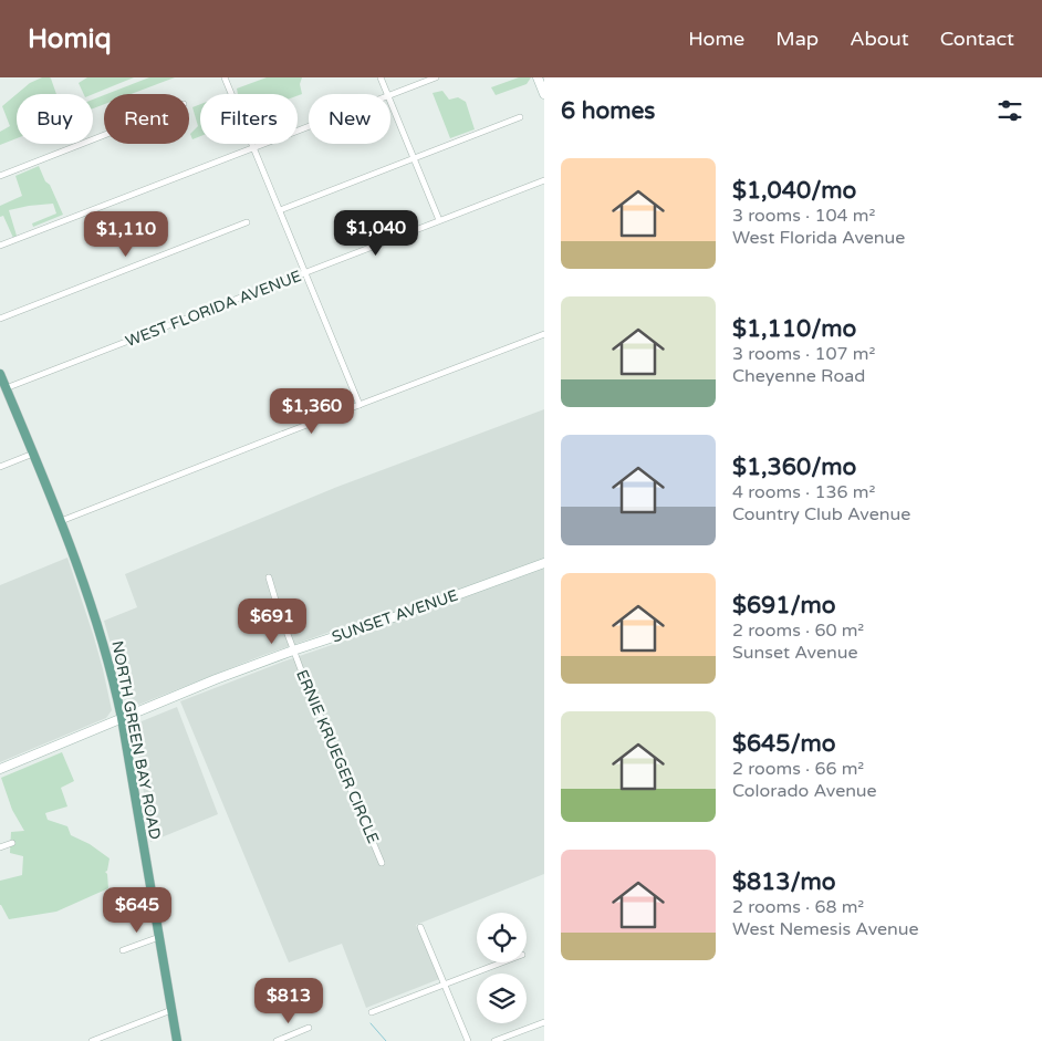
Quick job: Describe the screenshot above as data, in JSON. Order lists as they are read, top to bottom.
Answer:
{
  "streets": {
    "main road": ["NORTH GREEN BAY ROAD"],
    "street": ["WEST FLORIDA AVENUE", "SUNSET AVENUE", "ERNIE KRUEGER CIRCLE"]
  },
  "crossings": [
    ["WEST FLORIDA AVENUE", "NORTH GREEN BAY ROAD"],
    ["SUNSET AVENUE", "NORTH GREEN BAY ROAD"],
    ["SUNSET AVENUE", "ERNIE KRUEGER CIRCLE"]
  ],
  "page": {
    "header": "Homiq",
    "nav": [
      "Home",
      "Map",
      "About",
      "Contact"
    ],
    "heading": "6 homes",
    "chip": [
      "Buy",
      "Rent",
      "Filters",
      "New"
    ],
    "list": [
      {
        "name": "$1,040/mo",
        "note": "3 rooms · 104 m² · West Florida Avenue"
      },
      {
        "name": "$1,110/mo",
        "note": "3 rooms · 107 m² · Cheyenne Road"
      },
      {
        "name": "$1,360/mo",
        "note": "4 rooms · 136 m² · Country Club Avenue"
      },
      {
        "name": "$691/mo",
        "note": "2 rooms · 60 m² · Sunset Avenue"
      },
      {
        "name": "$645/mo",
        "note": "2 rooms · 66 m² · Colorado Avenue"
      },
      {
        "name": "$813/mo",
        "note": "2 rooms · 68 m² · West Nemesis Avenue"
      }
    ],
    "price": [
      "$1,040",
      "$1,110",
      "$1,360",
      "$691",
      "$645",
      "$813"
    ]
  }
}
